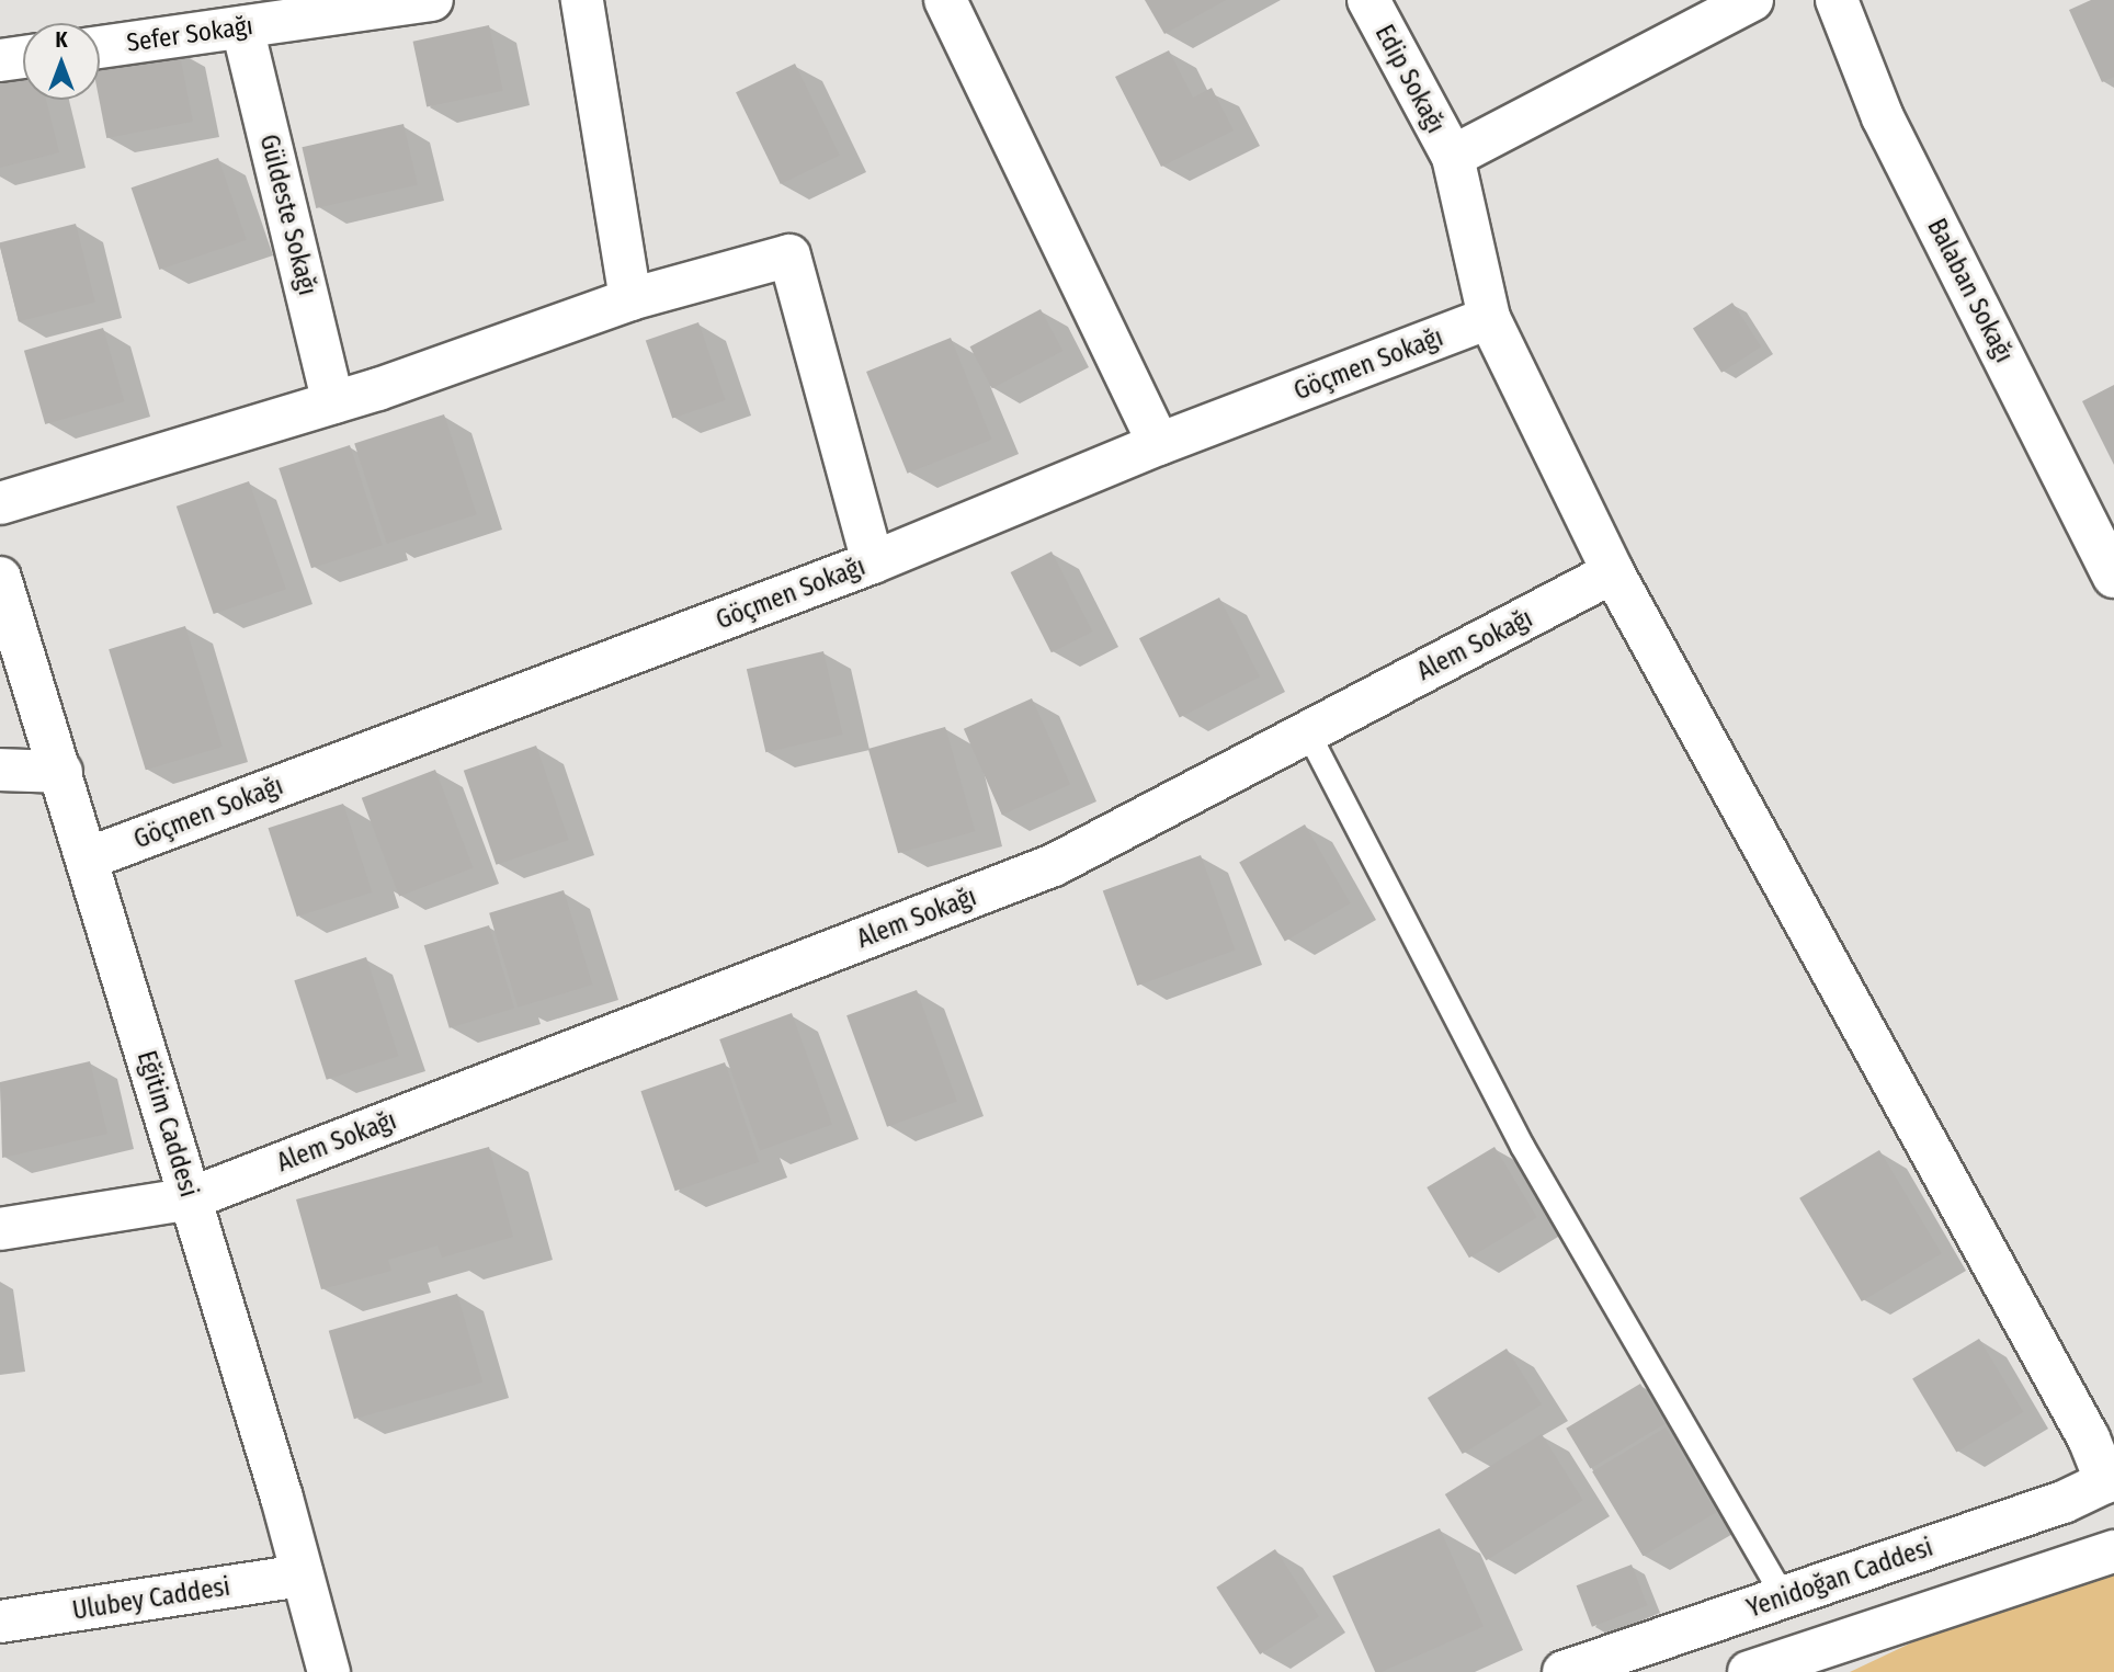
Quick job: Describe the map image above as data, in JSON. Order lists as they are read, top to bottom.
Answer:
{
  "streets": {
    "street": [
      "Sefer Sokağı",
      "Edip Sokağı",
      "Güldeste Sokağı",
      "Balaban Sokağı",
      "Göçmen Sokağı",
      "Alem Sokağı",
      "Eğitim Caddesi",
      "Yenidoğan Caddesi",
      "Ulubey Caddesi"
    ]
  },
  "crossings": [
    ["Sefer Sokağı", "Güldeste Sokağı"],
    ["Edip Sokağı", "Göçmen Sokağı"],
    ["Edip Sokağı", "Alem Sokağı"],
    ["Edip Sokağı", "Yenidoğan Caddesi"],
    ["Göçmen Sokağı", "Eğitim Caddesi"],
    ["Alem Sokağı", "Eğitim Caddesi"],
    ["Eğitim Caddesi", "Ulubey Caddesi"]
  ],
  "north": "top"
}
